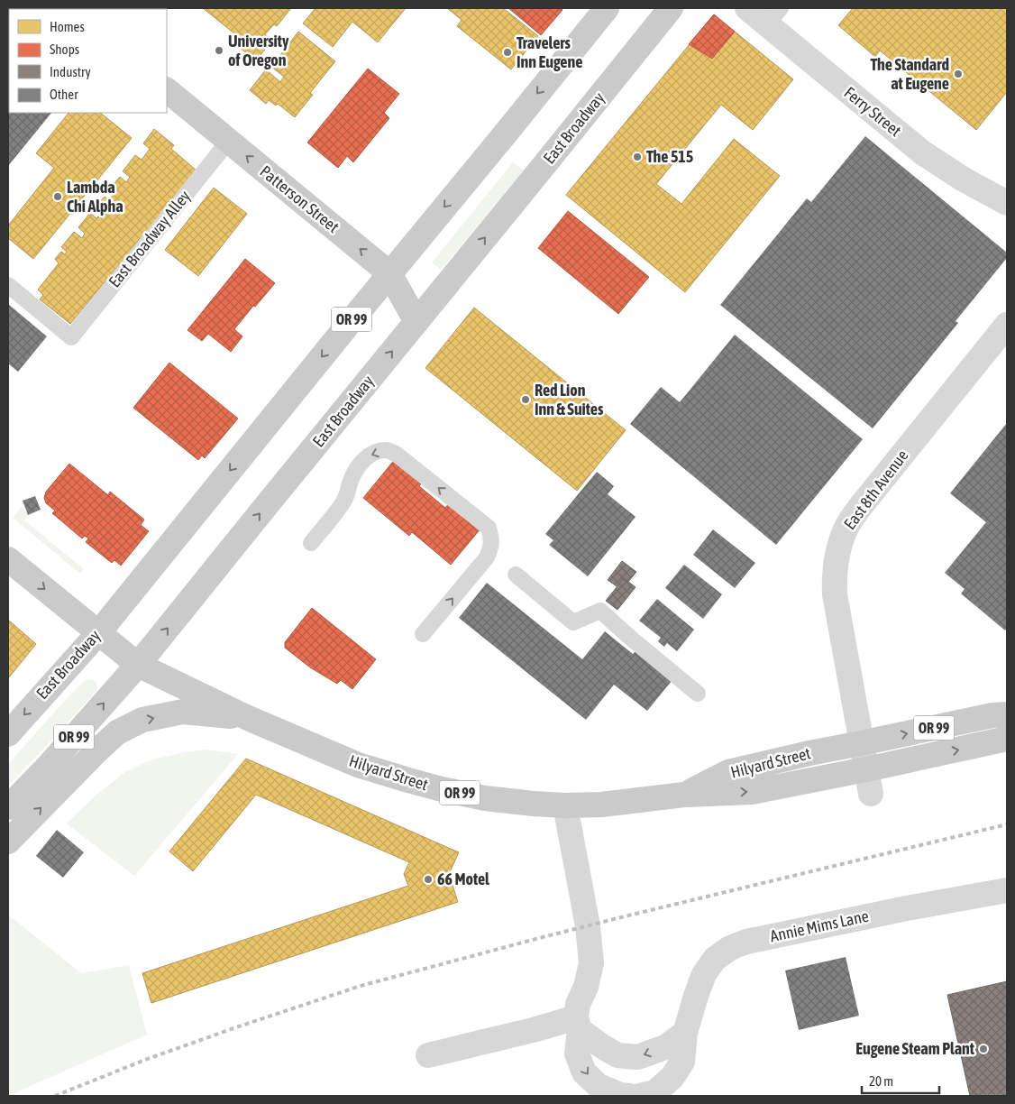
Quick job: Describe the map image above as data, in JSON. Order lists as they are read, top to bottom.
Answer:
{
  "streets": {
    "main road": [
      "East Broadway",
      "Patterson Street",
      "OR 99",
      "Hilyard Street"
    ],
    "street": ["Ferry Street", "East 8th Avenue", "Annie Mims Lane"],
    "lane": ["East Broadway Alley"]
  },
  "crossings": [
    ["East Broadway", "Patterson Street"],
    ["East Broadway", "Hilyard Street"],
    ["Patterson Street", "East Broadway Alley"],
    ["OR 99", "East 8th Avenue"],
    ["OR 99", "Hilyard Street"],
    ["East 8th Avenue", "Hilyard Street"]
  ],
  "one_way": ["Patterson Street"],
  "places": [
    "University of Oregon",
    "Travelers Inn Eugene",
    "The Standard at Eugene",
    "The 515",
    "Lambda Chi Alpha",
    "Red Lion Inn & Suites",
    "66 Motel",
    "Eugene Steam Plant"
  ],
  "legend": [
    "Homes",
    "Shops",
    "Industry",
    "Other"
  ],
  "scale_bar": "20 m"
}
